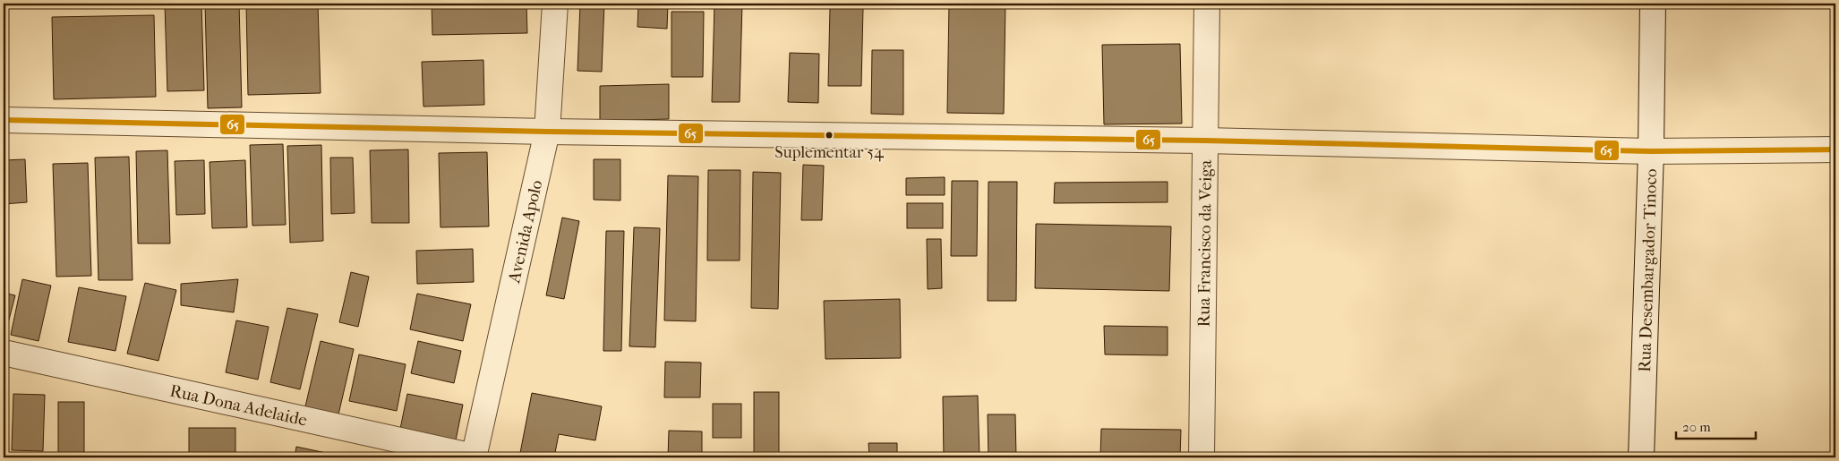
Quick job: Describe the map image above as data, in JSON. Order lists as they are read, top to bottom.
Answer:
{
  "streets": {
    "street": [
      "Avenida Apolo",
      "Rua Francisco da Veiga",
      "Rua Desembargador Tinoco",
      "Rua Dona Adelaide"
    ]
  },
  "crossings": [
    ["Avenida Apolo", "Rua Dona Adelaide"]
  ],
  "places": ["Suplementar 54"],
  "lines": ["transit line 65"],
  "scale_bar": "20 m"
}
